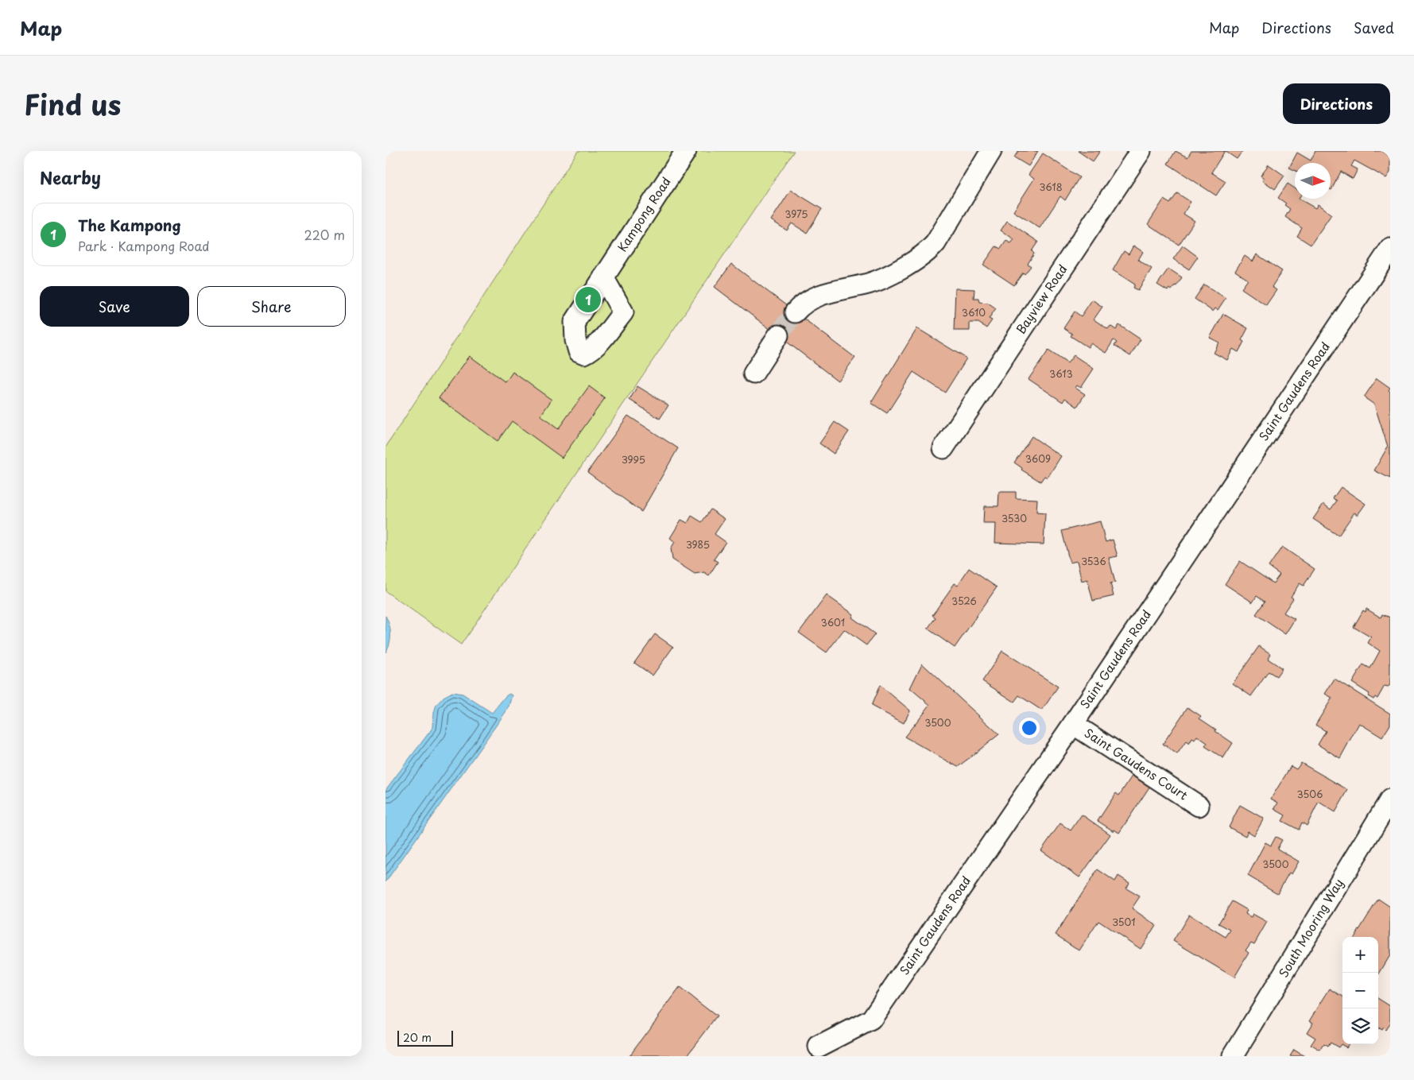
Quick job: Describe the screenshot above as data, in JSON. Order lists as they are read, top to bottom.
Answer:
{
  "streets": {
    "street": [
      "Kampong Road",
      "Bayview Road",
      "Saint Gaudens Road",
      "Saint Gaudens Court",
      "South Mooring Way"
    ]
  },
  "crossings": [
    ["Saint Gaudens Road", "Saint Gaudens Court"]
  ],
  "house_numbers": [
    "3618",
    "3975",
    "3610",
    "3613",
    "3609",
    "3995",
    "3530",
    "3985",
    "3536",
    "3526",
    "3601",
    "3500",
    "3506",
    "3500",
    "3501"
  ],
  "scale_bar": "20 m",
  "north": "right",
  "page": {
    "header": "Map",
    "nav": ["Map", "Directions", "Saved"],
    "title": "Find us",
    "buttons": [
      "Directions",
      ["Save", "Share"]
    ],
    "heading": "Nearby",
    "list": [
      {
        "mark": "1",
        "name": "The Kampong",
        "note": "Park · Kampong Road",
        "value": "220 m"
      }
    ],
    "pins": "1",
    "map_buttons": ["+", "−"],
    "scale": "20 m"
  }
}
